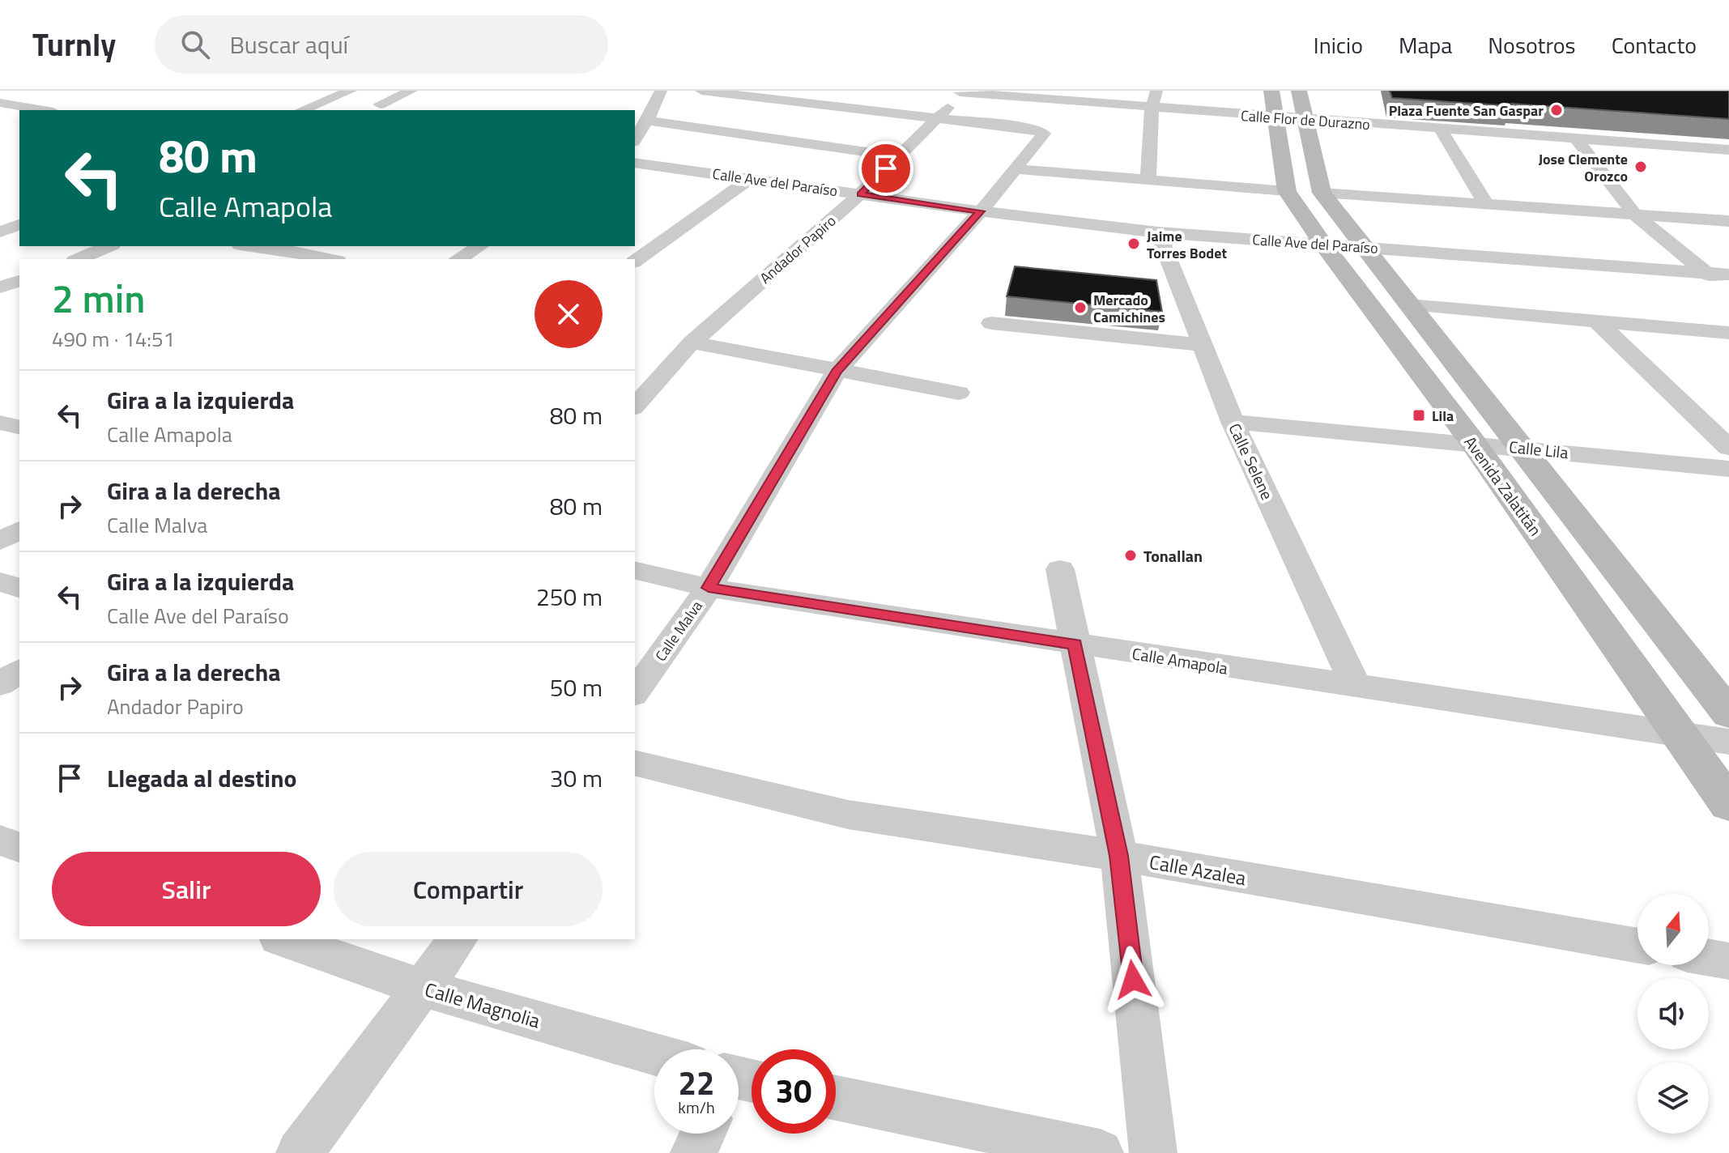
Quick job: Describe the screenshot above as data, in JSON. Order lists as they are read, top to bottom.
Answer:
{
  "streets": {
    "street": [
      "Calle Flor de Durazno",
      "Calle Ave del Paraíso",
      "Andador Papiro",
      "Calle Lila",
      "Calle Selene",
      "Avenida Zalatitán",
      "Calle Malva",
      "Calle Amapola",
      "Calle Azalea",
      "Calle Magnolia"
    ]
  },
  "crossings": [
    ["Calle Flor de Durazno", "Andador Papiro"],
    ["Calle Flor de Durazno", "Avenida Zalatitán"],
    ["Calle Ave del Paraíso", "Andador Papiro"],
    ["Calle Ave del Paraíso", "Calle Selene"],
    ["Calle Ave del Paraíso", "Avenida Zalatitán"],
    ["Calle Ave del Paraíso", "Calle Malva"],
    ["Andador Papiro", "Calle Malva"],
    ["Calle Lila", "Calle Selene"],
    ["Calle Lila", "Avenida Zalatitán"],
    ["Calle Selene", "Calle Amapola"],
    ["Avenida Zalatitán", "Calle Amapola"],
    ["Calle Malva", "Calle Amapola"]
  ],
  "places": {
    "other": [
      "Plaza Fuente San Gaspar",
      "Jose Clemente Orozco",
      "Jaime Torres Bodet",
      "Mercado Camichines",
      "Tonallan"
    ],
    "transit": ["Lila"]
  },
  "north": "top",
  "page": {
    "header": "Turnly",
    "search": "Buscar aquí",
    "nav": [
      "Inicio",
      "Mapa",
      "Nosotros",
      "Contacto"
    ],
    "turn": ["80 m", "Calle Amapola"],
    "heading": ["2 min", "490 m · 14:51"],
    "list": [
      {
        "name": "Gira a la izquierda",
        "note": "Calle Amapola",
        "value": "80 m"
      },
      {
        "name": "Gira a la derecha",
        "note": "Calle Malva",
        "value": "80 m"
      },
      {
        "name": "Gira a la izquierda",
        "note": "Calle Ave del Paraíso",
        "value": "250 m"
      },
      {
        "name": "Gira a la derecha",
        "note": "Andador Papiro",
        "value": "50 m"
      },
      {
        "name": "Llegada al destino",
        "value": "30 m"
      }
    ],
    "buttons": ["Salir", "Compartir"],
    "speed": "22 km/h",
    "limit": "30"
  }
}
